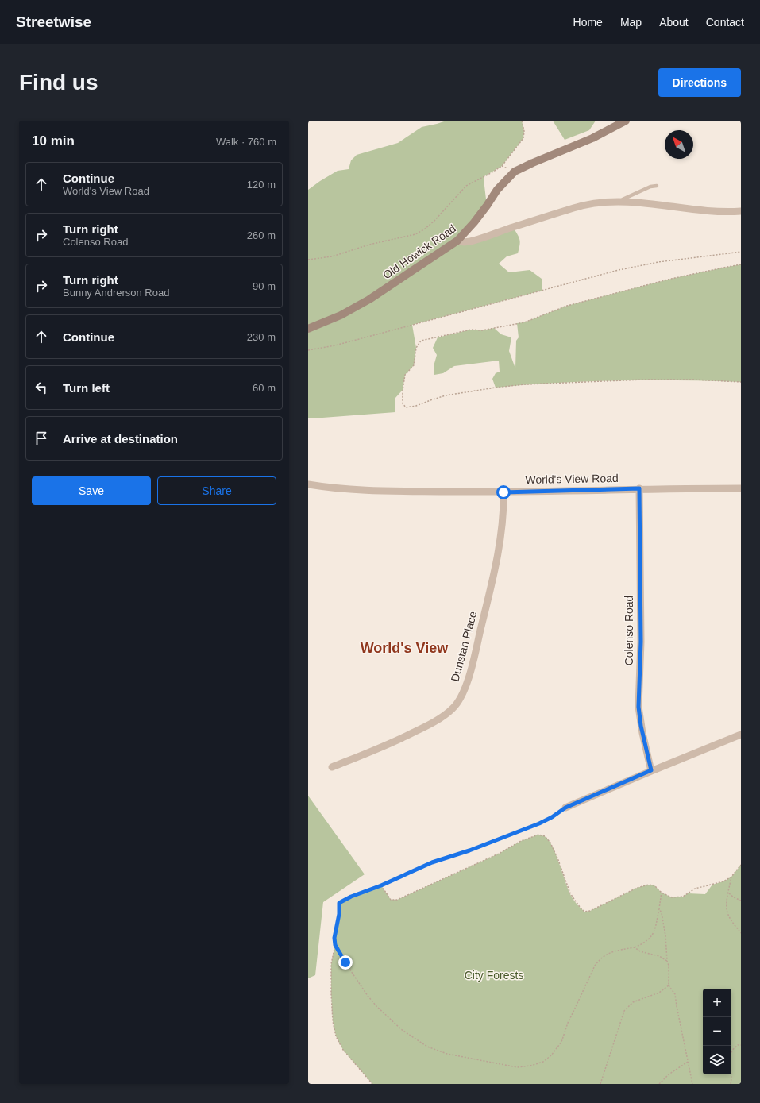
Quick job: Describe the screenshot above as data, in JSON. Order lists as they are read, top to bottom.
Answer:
{
  "streets": {
    "main road": ["Old Howick Road"],
    "street": ["World's View Road", "Colenso Road", "Dunstan Place"]
  },
  "crossings": [
    ["World's View Road", "Colenso Road"],
    ["World's View Road", "Dunstan Place"]
  ],
  "districts": ["World's View"],
  "parks": ["City Forests"],
  "north": "top left",
  "page": {
    "header": "Streetwise",
    "nav": [
      "Home",
      "Map",
      "About",
      "Contact"
    ],
    "buttons": [
      "Directions",
      ["Save", "Share"]
    ],
    "title": "Find us",
    "heading": ["10 min", "Walk · 760 m"],
    "list": [
      ["Continue", "World's View Road", "120 m"],
      ["Turn right", "Colenso Road", "260 m"],
      ["Turn right", "Bunny Andrerson Road", "90 m"],
      ["Continue", "230 m"],
      ["Turn left", "60 m"],
      "Arrive at destination"
    ],
    "map_buttons": ["+", "−"]
  }
}
